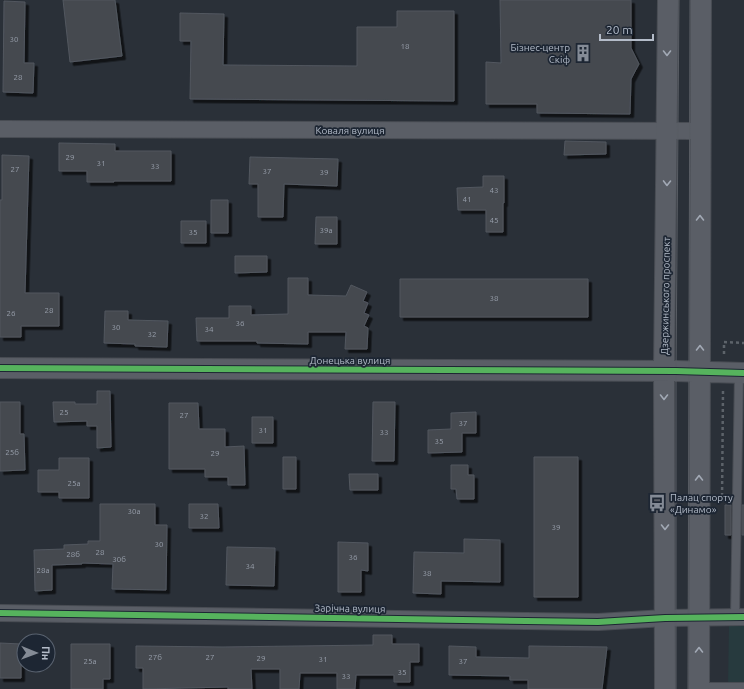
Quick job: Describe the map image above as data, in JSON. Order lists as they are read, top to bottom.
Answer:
{
  "streets": {
    "street": [
      "Коваля вулиця",
      "Дзержинського проспект",
      "Донецька вулиця",
      "Зарічна вулиця"
    ]
  },
  "crossings": [
    ["Коваля вулиця", "Дзержинського проспект"],
    ["Дзержинського проспект", "Донецька вулиця"],
    ["Дзержинського проспект", "Зарічна вулиця"]
  ],
  "places": {
    "building": ["Бізнес-центр Скіф"],
    "bus stop": ["Палац спорту «Динамо»"]
  },
  "house_numbers": [
    "30",
    "18",
    "28",
    "29",
    "31",
    "33",
    "27",
    "37",
    "39",
    "43",
    "41",
    "45",
    "39а",
    "35",
    "38",
    "28",
    "26",
    "36",
    "30",
    "34",
    "32",
    "25",
    "27",
    "37",
    "31",
    "33",
    "35",
    "25б",
    "29",
    "25а",
    "30а",
    "32",
    "39",
    "30",
    "28",
    "28б",
    "36",
    "30б",
    "34",
    "28а",
    "38",
    "27б",
    "27",
    "29",
    "31",
    "25а",
    "37",
    "35",
    "33"
  ],
  "scale_bar": "20 m",
  "north": "right"
}
